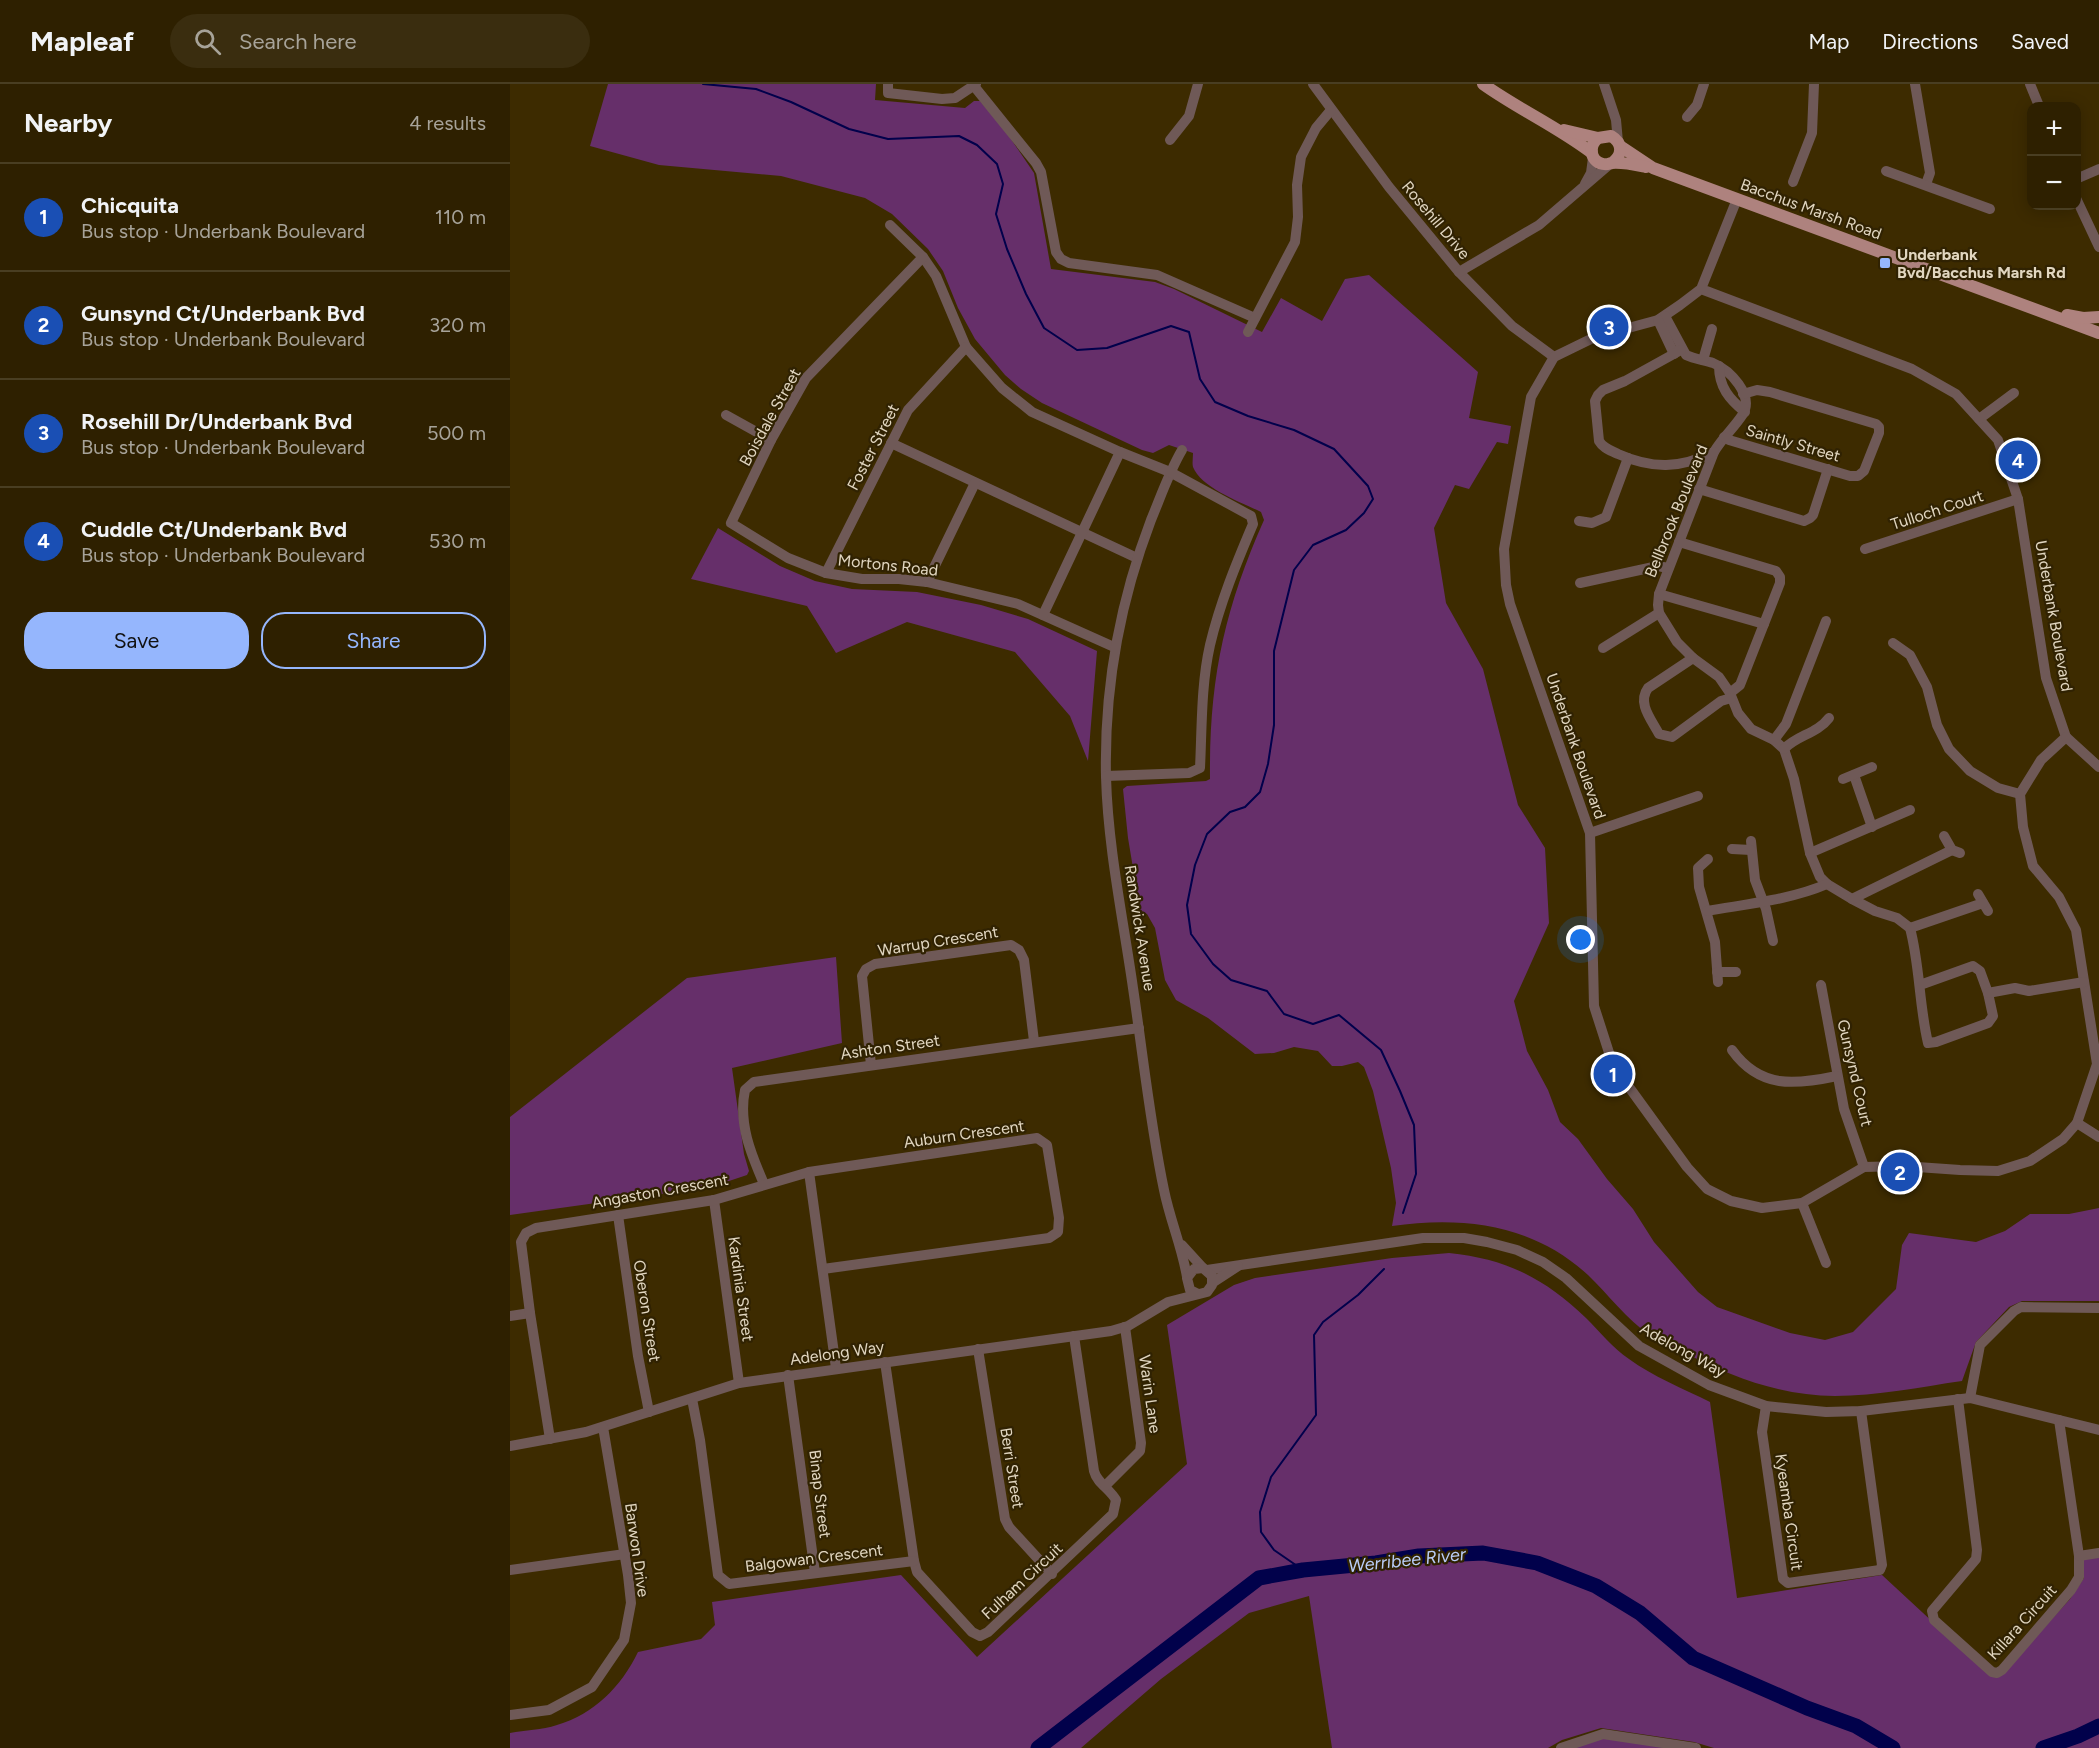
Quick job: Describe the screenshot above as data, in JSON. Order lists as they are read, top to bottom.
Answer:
{
  "streets": {
    "main road": ["Bacchus Marsh Road"],
    "street": [
      "Rosehill Drive",
      "Boisdale Street",
      "Saintly Street",
      "Foster Street",
      "Tulloch Court",
      "Bellbrook Boulevard",
      "Mortons Road",
      "Underbank Boulevard",
      "Randwick Avenue",
      "Warrup Crescent",
      "Ashton Street",
      "Gunsynd Court",
      "Auburn Crescent",
      "Angaston Crescent",
      "Kardinia Street",
      "Oberon Street",
      "Adelong Way",
      "Warin Lane",
      "Berri Street",
      "Binap Street",
      "Kyeamba Circuit",
      "Barwon Drive",
      "Balgowan Crescent",
      "Fulham Circuit",
      "Killara Circuit"
    ]
  },
  "crossings": [
    ["Rosehill Drive", "Underbank Boulevard"],
    ["Boisdale Street", "Mortons Road"],
    ["Saintly Street", "Bellbrook Boulevard"],
    ["Foster Street", "Mortons Road"],
    ["Tulloch Court", "Underbank Boulevard"],
    ["Mortons Road", "Randwick Avenue"],
    ["Underbank Boulevard", "Gunsynd Court"],
    ["Randwick Avenue", "Ashton Street"],
    ["Randwick Avenue", "Adelong Way"],
    ["Warrup Crescent", "Ashton Street"],
    ["Ashton Street", "Angaston Crescent"],
    ["Auburn Crescent", "Angaston Crescent"],
    ["Angaston Crescent", "Kardinia Street"],
    ["Angaston Crescent", "Oberon Street"],
    ["Angaston Crescent", "Adelong Way"],
    ["Kardinia Street", "Adelong Way"],
    ["Oberon Street", "Adelong Way"],
    ["Adelong Way", "Warin Lane"],
    ["Adelong Way", "Berri Street"],
    ["Adelong Way", "Binap Street"],
    ["Adelong Way", "Kyeamba Circuit"],
    ["Adelong Way", "Barwon Drive"],
    ["Adelong Way", "Balgowan Crescent"],
    ["Adelong Way", "Fulham Circuit"],
    ["Adelong Way", "Killara Circuit"],
    ["Warin Lane", "Fulham Circuit"],
    ["Berri Street", "Fulham Circuit"],
    ["Binap Street", "Balgowan Crescent"],
    ["Balgowan Crescent", "Fulham Circuit"]
  ],
  "water": ["Werribee River"],
  "places": {
    "transit": ["Underbank Bvd/Bacchus Marsh Rd"]
  },
  "page": {
    "header": "Mapleaf",
    "search": "Search here",
    "nav": ["Map", "Directions", "Saved"],
    "heading": ["Nearby", "4 results"],
    "map_buttons": ["+", "−"],
    "list": [
      {
        "mark": "1",
        "name": "Chicquita",
        "note": "Bus stop · Underbank Boulevard",
        "value": "110 m"
      },
      {
        "mark": "2",
        "name": "Gunsynd Ct/Underbank Bvd",
        "note": "Bus stop · Underbank Boulevard",
        "value": "320 m"
      },
      {
        "mark": "3",
        "name": "Rosehill Dr/Underbank Bvd",
        "note": "Bus stop · Underbank Boulevard",
        "value": "500 m"
      },
      {
        "mark": "4",
        "name": "Cuddle Ct/Underbank Bvd",
        "note": "Bus stop · Underbank Boulevard",
        "value": "530 m"
      }
    ],
    "pins": [
      "3",
      "4",
      "1",
      "2"
    ],
    "buttons": ["Save", "Share"]
  }
}
